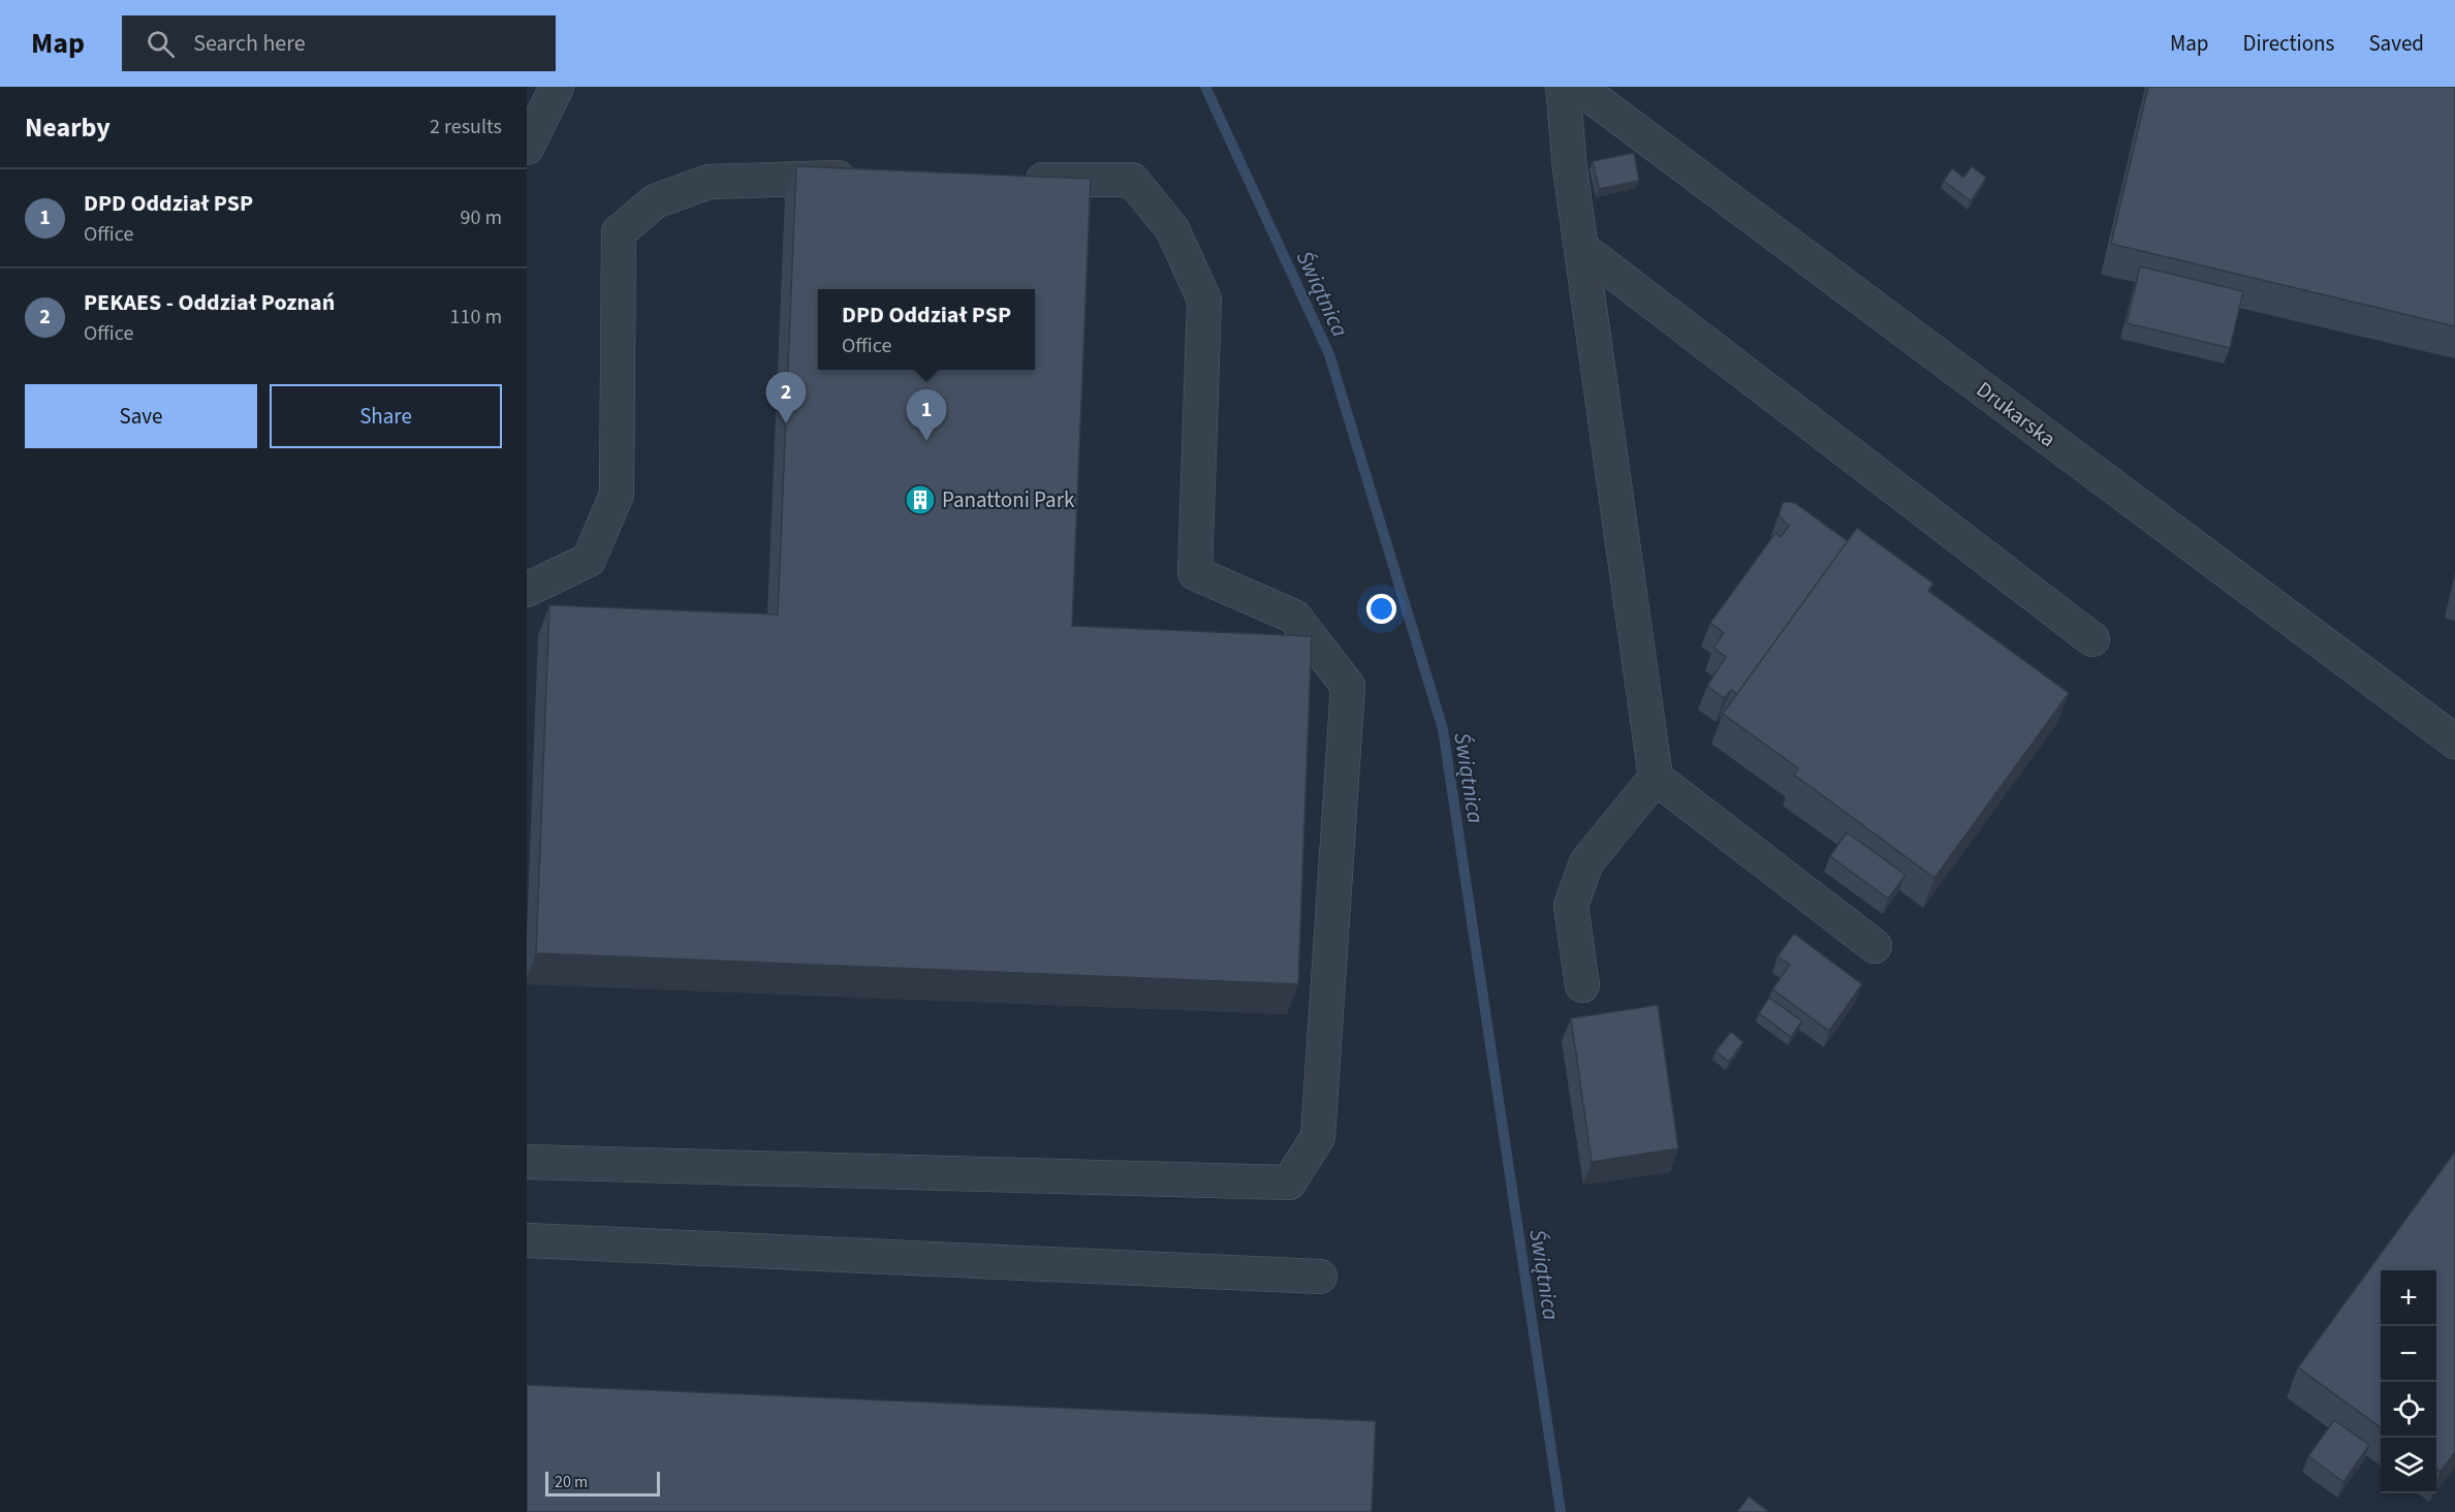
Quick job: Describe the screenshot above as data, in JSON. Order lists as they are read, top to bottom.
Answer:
{
  "streets": {
    "street": ["Drukarska"]
  },
  "water": ["Świątnica"],
  "places": {
    "building": ["Panattoni Park"]
  },
  "scale_bar": "20 m",
  "page": {
    "header": "Map",
    "search": "Search here",
    "nav": ["Map", "Directions", "Saved"],
    "heading": ["Nearby", "2 results"],
    "list": [
      {
        "mark": "1",
        "name": "DPD Oddział PSP",
        "note": "Office",
        "value": "90 m"
      },
      {
        "mark": "2",
        "name": "PEKAES - Oddział Poznań",
        "note": "Office",
        "value": "110 m"
      }
    ],
    "popup": ["DPD Oddział PSP", "Office"],
    "buttons": ["Save", "Share"],
    "pins": ["2", "1"],
    "map_buttons": ["+", "−"],
    "scale": "20 m"
  }
}
